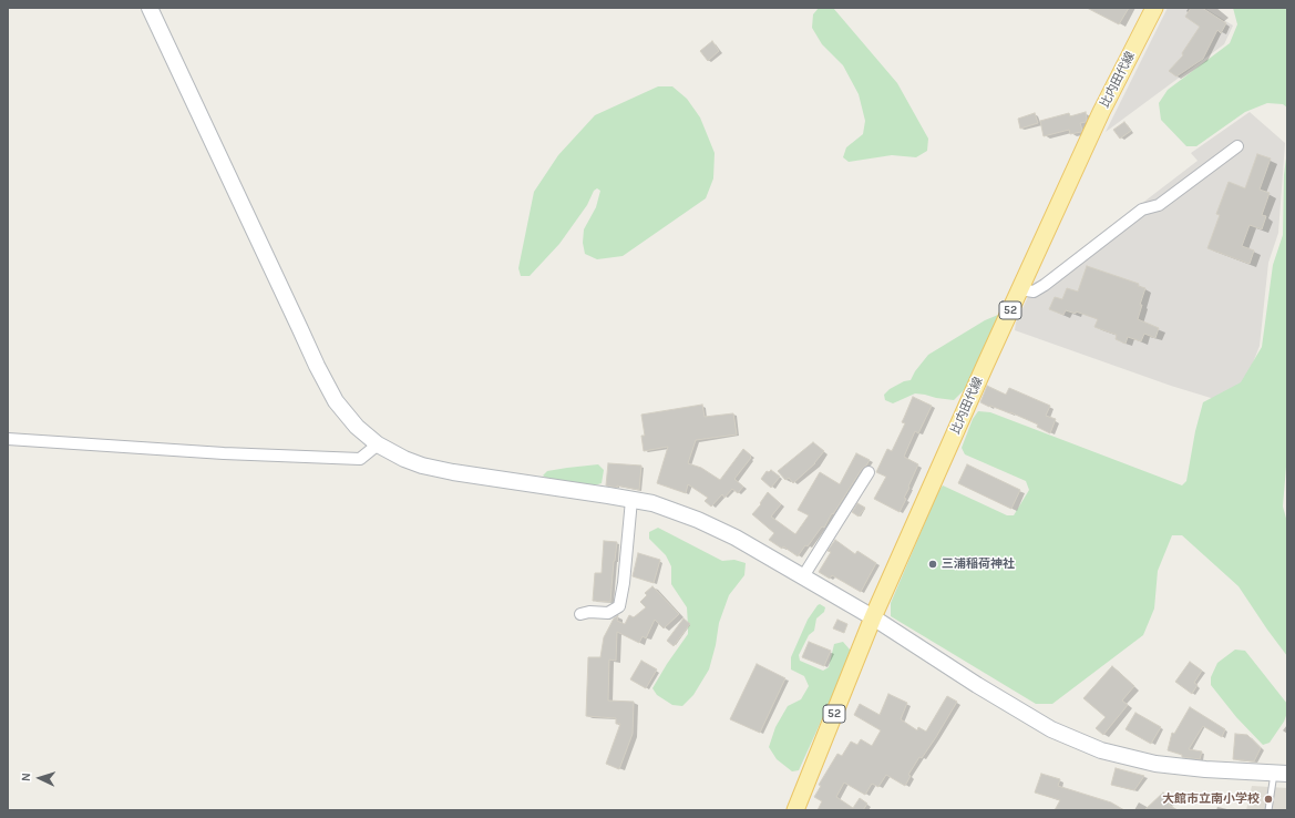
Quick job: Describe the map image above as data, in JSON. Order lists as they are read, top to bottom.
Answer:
{
  "streets": {
    "main road": ["比内田代線", "52"]
  },
  "places": ["三浦稲荷神社", "大館市立南小学校"],
  "north": "left"
}
